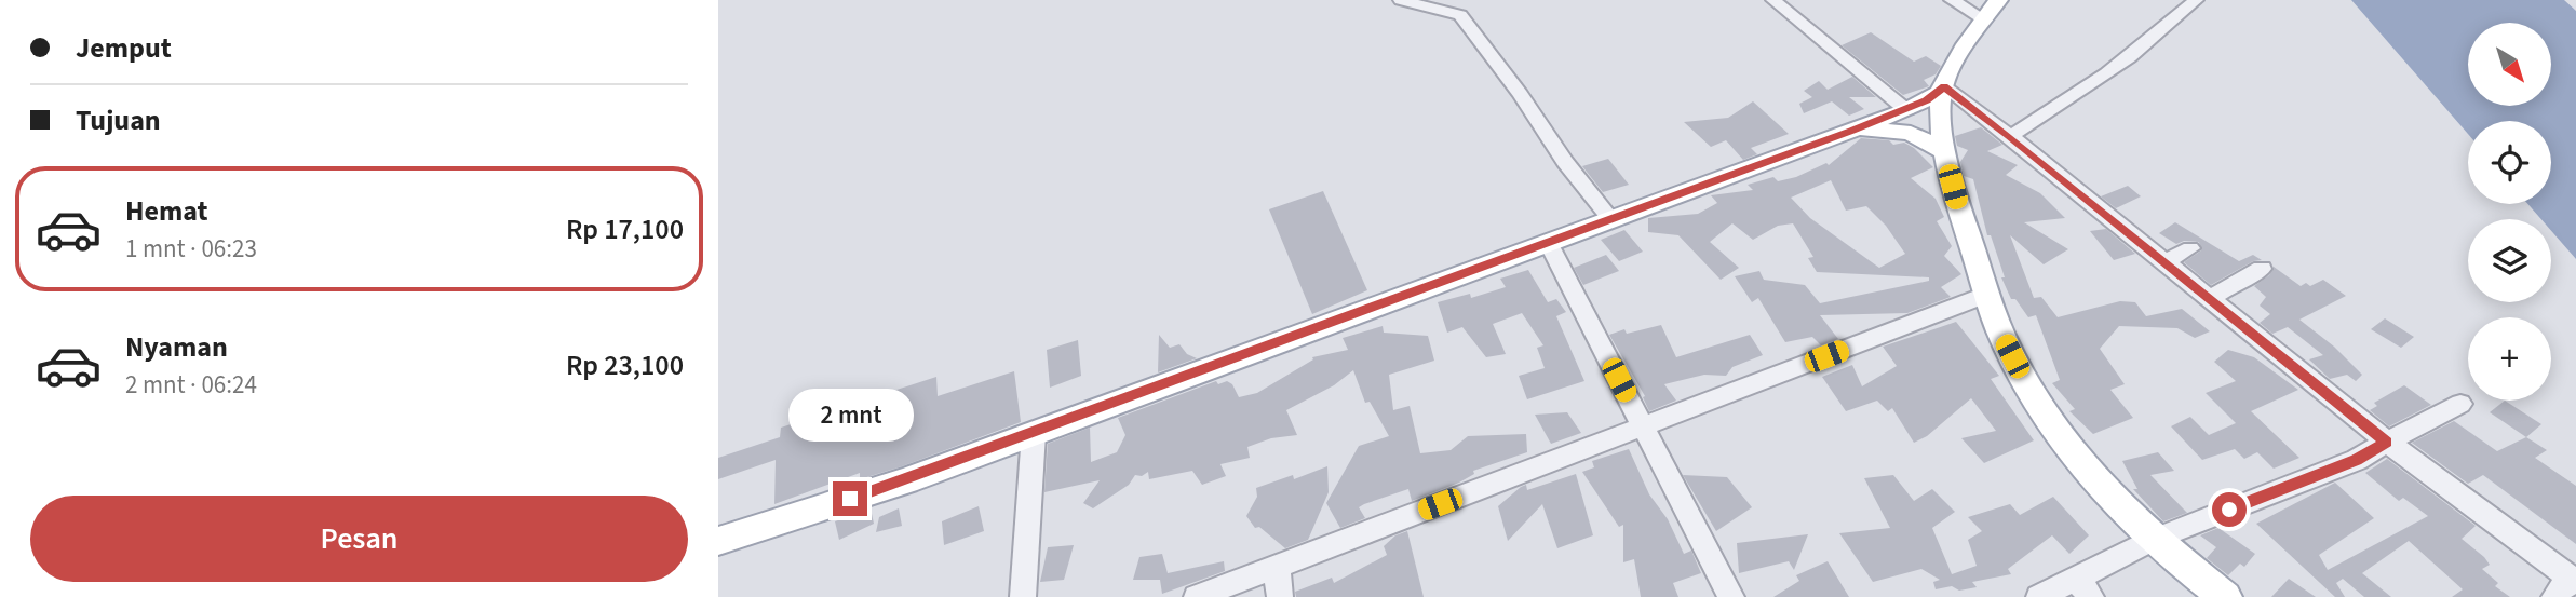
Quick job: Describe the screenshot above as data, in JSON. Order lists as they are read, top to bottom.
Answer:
{
  "north": "bottom right",
  "page": {
    "banner": ["Jemput", "Tujuan"],
    "map_buttons": "+",
    "list": [
      {
        "name": "Hemat",
        "note": "1 mnt · 06:23",
        "value": "Rp 17,100"
      },
      {
        "name": "Nyaman",
        "note": "2 mnt · 06:24",
        "value": "Rp 23,100"
      }
    ],
    "bubble": "2 mnt",
    "buttons": "Pesan"
  }
}
